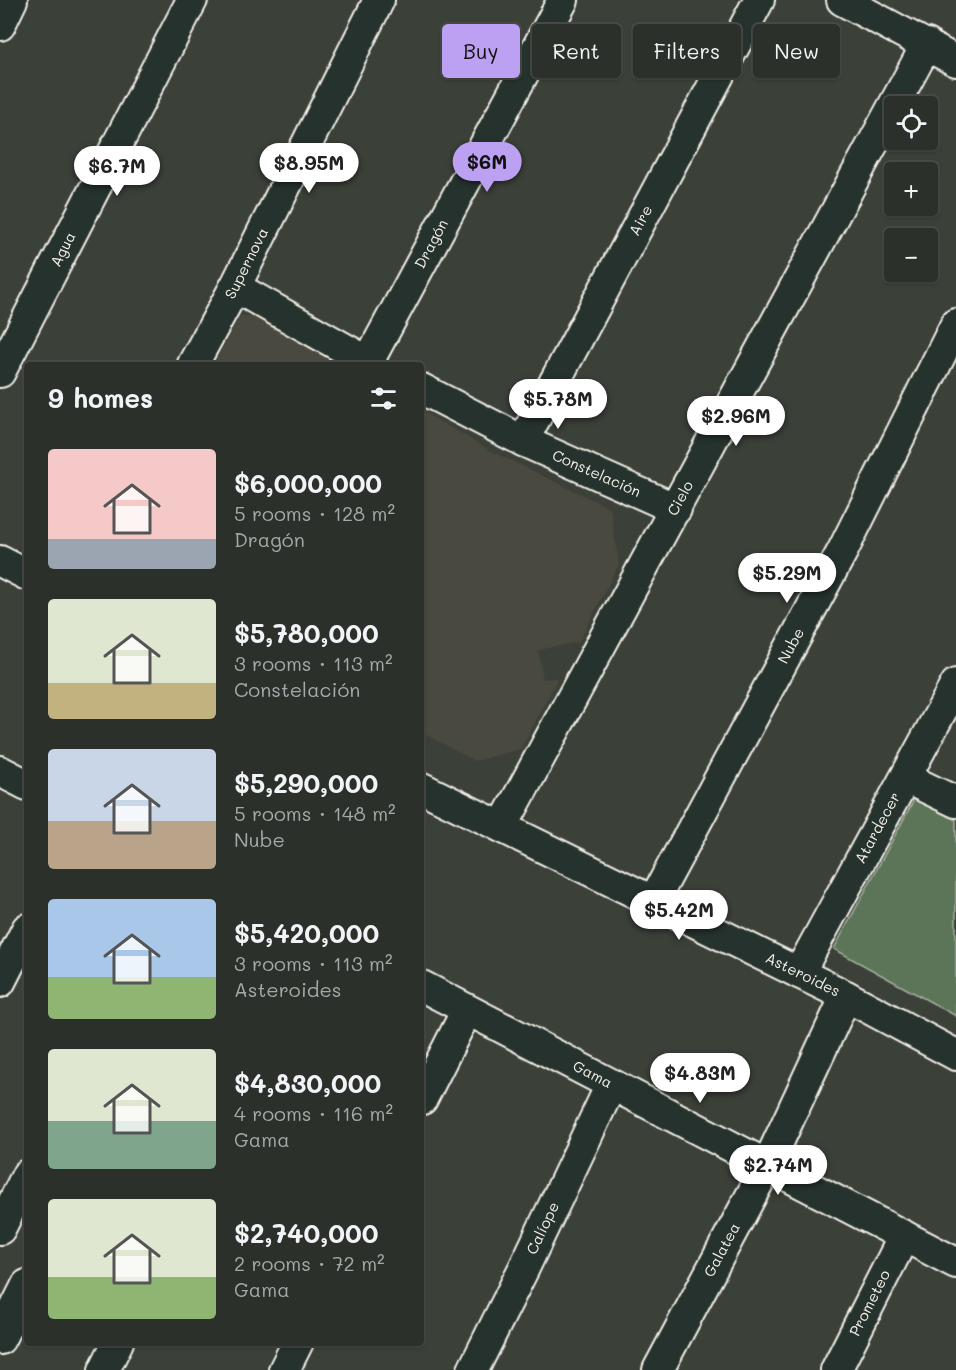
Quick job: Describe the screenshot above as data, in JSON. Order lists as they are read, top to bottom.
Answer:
{
  "streets": {
    "street": [
      "Aire",
      "Dragón",
      "Agua",
      "Supernova",
      "Constelación",
      "Cielo",
      "Nube",
      "Atardecer",
      "Asteroides",
      "Gama",
      "Calíope",
      "Galatea",
      "Prometeo"
    ]
  },
  "crossings": [
    ["Aire", "Constelación"],
    ["Constelación", "Cielo"],
    ["Cielo", "Asteroides"],
    ["Nube", "Asteroides"],
    ["Atardecer", "Asteroides"],
    ["Asteroides", "Galatea"],
    ["Gama", "Calíope"],
    ["Gama", "Galatea"],
    ["Gama", "Prometeo"]
  ],
  "page": {
    "chip": [
      "Buy",
      "Rent",
      "Filters",
      "New"
    ],
    "map_buttons": ["+", "−"],
    "price": [
      "$6M",
      "$8.95M",
      "$6.7M",
      "$5.78M",
      "$2.96M",
      "$5.29M",
      "$5.42M",
      "$4.83M",
      "$2.74M"
    ],
    "heading": "9 homes",
    "list": [
      {
        "name": "$6,000,000",
        "note": "5 rooms · 128 m² · Dragón"
      },
      {
        "name": "$5,780,000",
        "note": "3 rooms · 113 m² · Constelación"
      },
      {
        "name": "$5,290,000",
        "note": "5 rooms · 148 m² · Nube"
      },
      {
        "name": "$5,420,000",
        "note": "3 rooms · 113 m² · Asteroides"
      },
      {
        "name": "$4,830,000",
        "note": "4 rooms · 116 m² · Gama"
      },
      {
        "name": "$2,740,000",
        "note": "2 rooms · 72 m² · Gama"
      }
    ]
  }
}
